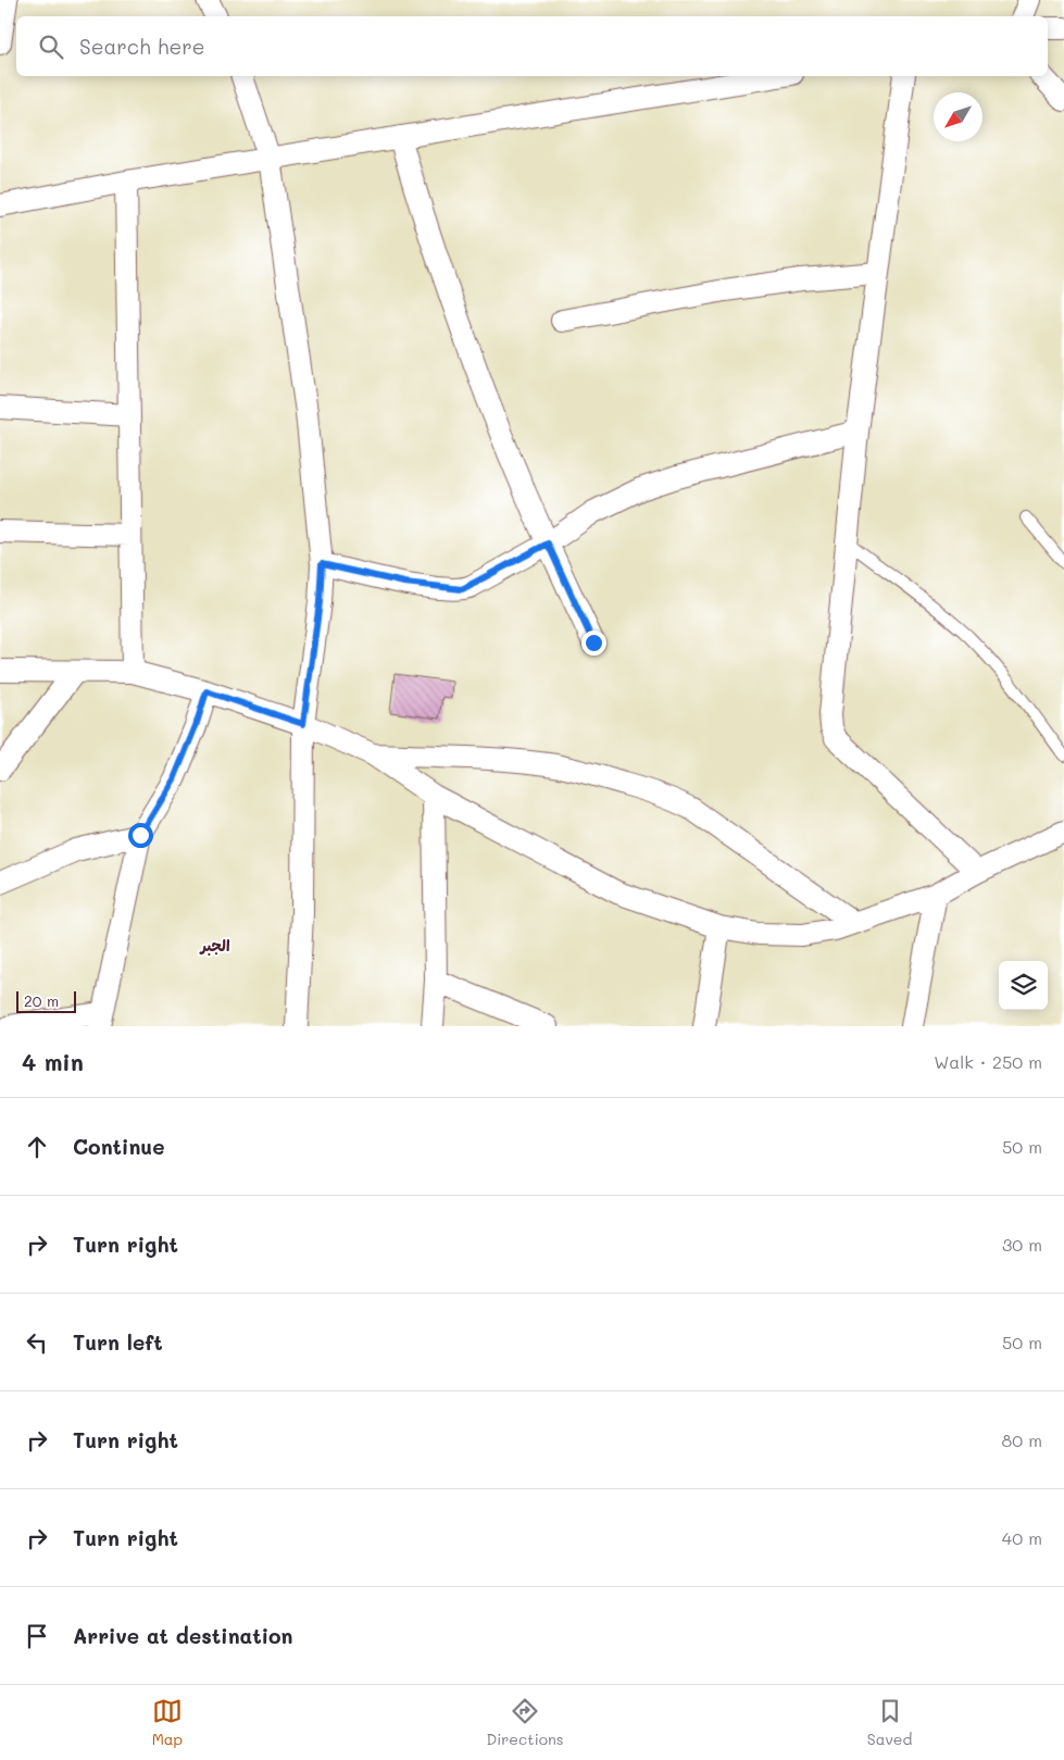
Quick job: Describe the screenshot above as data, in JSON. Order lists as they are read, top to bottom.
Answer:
{
  "districts": ["الجبر"],
  "scale_bar": "20 m",
  "north": "bottom left",
  "page": {
    "search": "Search here",
    "scale": "20 m",
    "heading": ["4 min", "Walk · 250 m"],
    "list": [
      ["Continue", "50 m"],
      ["Turn right", "30 m"],
      ["Turn left", "50 m"],
      ["Turn right", "80 m"],
      ["Turn right", "40 m"],
      "Arrive at destination"
    ],
    "nav": ["Map", "Directions", "Saved"]
  }
}
